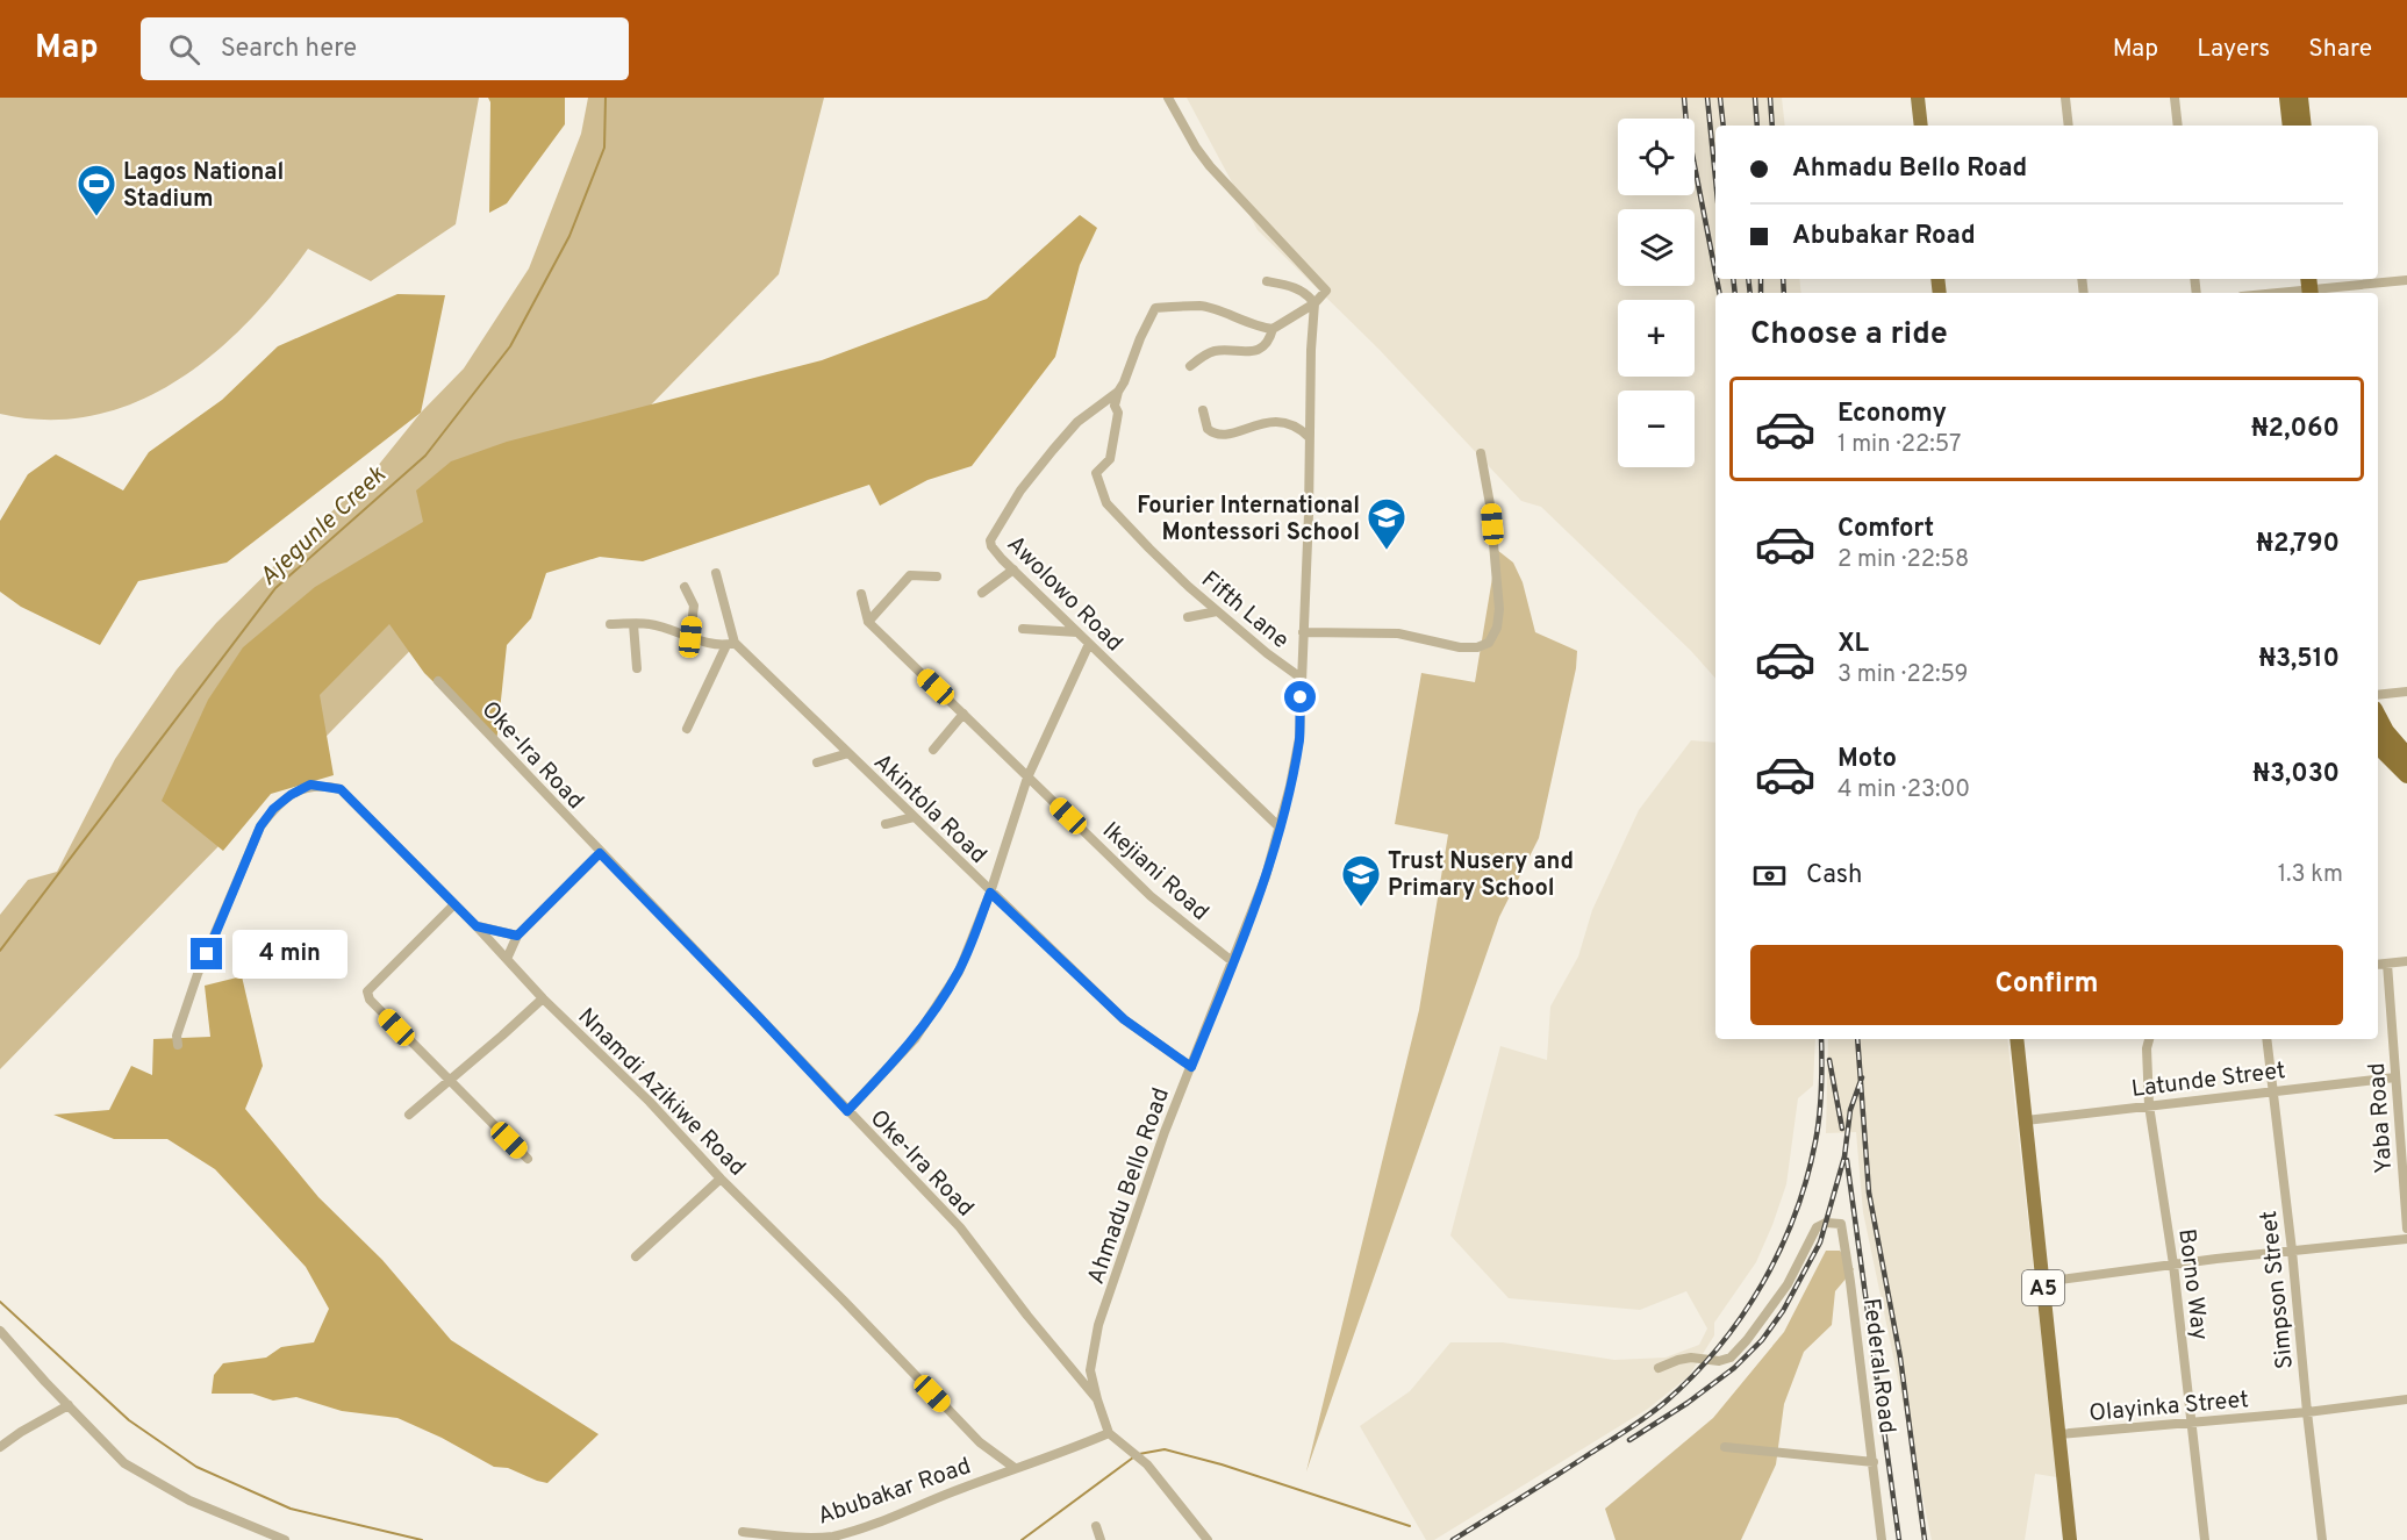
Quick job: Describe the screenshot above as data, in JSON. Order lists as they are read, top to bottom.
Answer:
{
  "streets": {
    "main road": ["A5"],
    "street": [
      "Awolowo Road",
      "Fifth Lane",
      "Oke-Ira Road",
      "Akintola Road",
      "Ikejiani Road",
      "Latunde Street",
      "Nnamdi Azikiwe Road",
      "Yaba Road",
      "Ahmadu Bello Road",
      "Borno Way",
      "Simpson Street",
      "Federal Road",
      "Olayinka Street",
      "Abubakar Road"
    ]
  },
  "crossings": [
    ["Awolowo Road", "Fifth Lane"],
    ["Awolowo Road", "Ahmadu Bello Road"],
    ["Fifth Lane", "Ahmadu Bello Road"],
    ["Oke-Ira Road", "Ahmadu Bello Road"],
    ["Akintola Road", "Ahmadu Bello Road"],
    ["Ikejiani Road", "Ahmadu Bello Road"],
    ["Latunde Street", "Yaba Road"],
    ["Latunde Street", "Borno Way"],
    ["Latunde Street", "A5"],
    ["Latunde Street", "Simpson Street"],
    ["Nnamdi Azikiwe Road", "Abubakar Road"],
    ["Borno Way", "Olayinka Street"],
    ["A5", "Olayinka Street"],
    ["Simpson Street", "Olayinka Street"]
  ],
  "water": ["Ajegunle Creek"],
  "places": {
    "sports": ["Lagos National Stadium"],
    "school or university": ["Fourier International Montessori School", "Trust Nusery and Primary School"]
  },
  "page": {
    "header": "Map",
    "search": "Search here",
    "nav": ["Map", "Layers", "Share"],
    "map_buttons": ["+", "−"],
    "banner": ["Ahmadu Bello Road", "Abubakar Road"],
    "heading": "Choose a ride",
    "list": [
      {
        "name": "Economy",
        "note": "1 min · 22:57",
        "value": "₦2,060"
      },
      {
        "name": "Comfort",
        "note": "2 min · 22:58",
        "value": "₦2,790"
      },
      {
        "name": "XL",
        "note": "3 min · 22:59",
        "value": "₦3,510"
      },
      {
        "name": "Moto",
        "note": "4 min · 23:00",
        "value": "₦3,030"
      }
    ],
    "pay": ["Cash", "1.3 km"],
    "bubble": "4 min",
    "buttons": "Confirm"
  }
}
